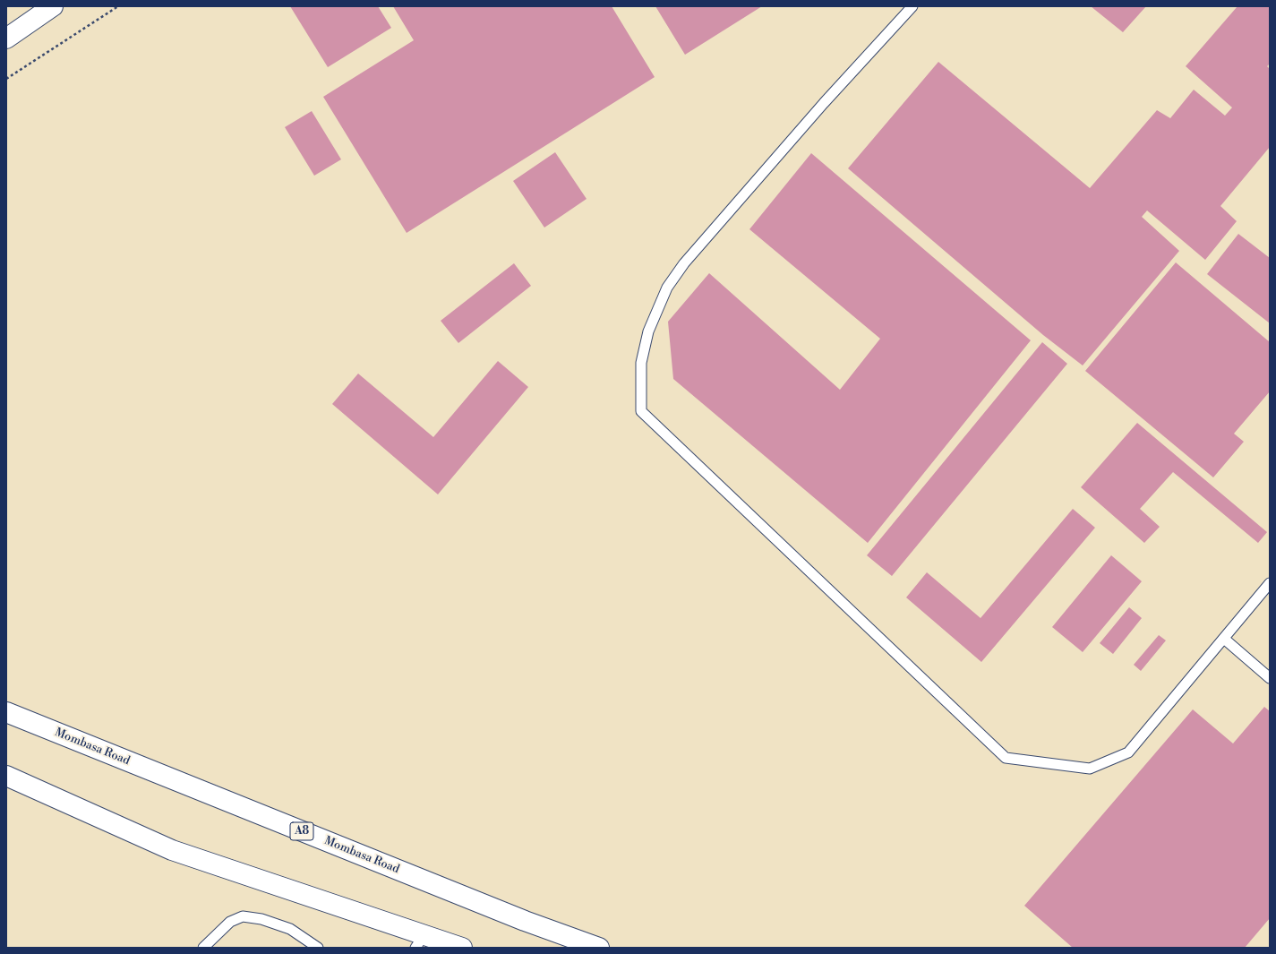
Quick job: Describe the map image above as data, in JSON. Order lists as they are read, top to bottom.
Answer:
{
  "streets": {
    "main road": ["Mombasa Road", "A8"]
  }
}
